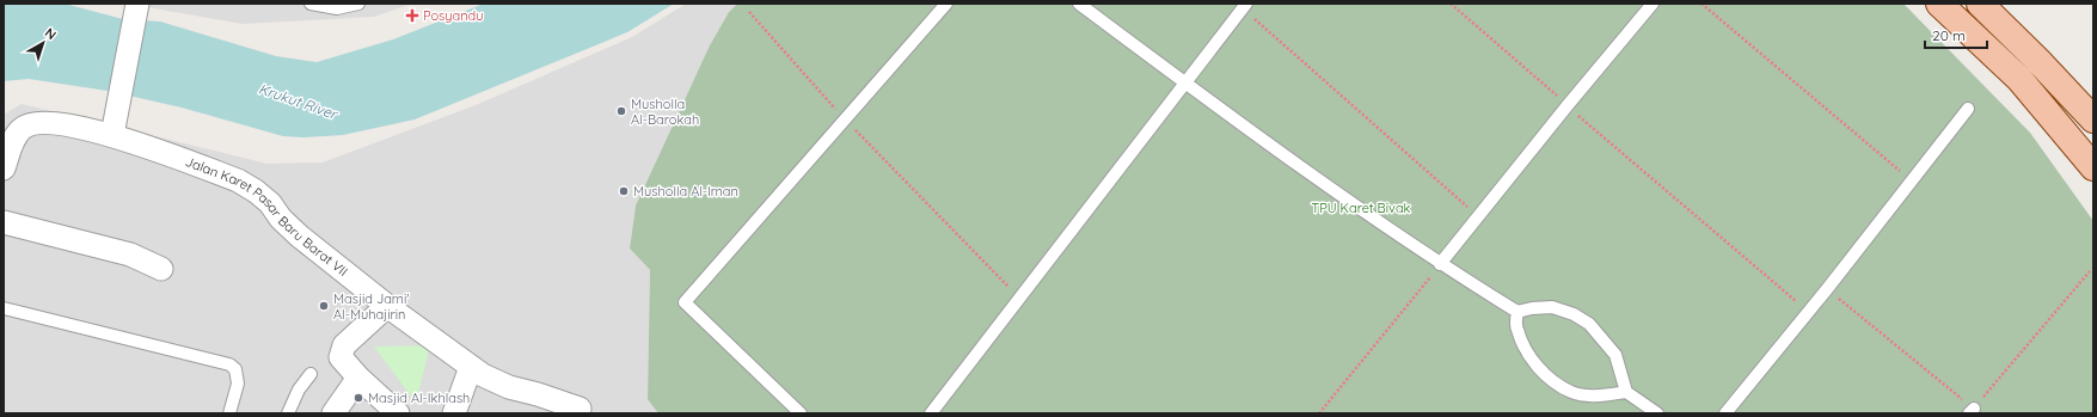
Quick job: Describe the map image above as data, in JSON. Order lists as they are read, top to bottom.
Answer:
{
  "streets": {
    "street": ["Jalan Karet Pasar Baru Barat VII"]
  },
  "water": ["Krukut River"],
  "parks": ["TPU Karet Bivak"],
  "places": {
    "health": ["Posyandu"],
    "other": [
      "Musholla Al-Barokah",
      "Musholla Al-Iman",
      "Masjid Jami' Al-Muhajirin",
      "Masjid Al-Ikhlash"
    ]
  },
  "scale_bar": "20 m",
  "north": "top right"
}
